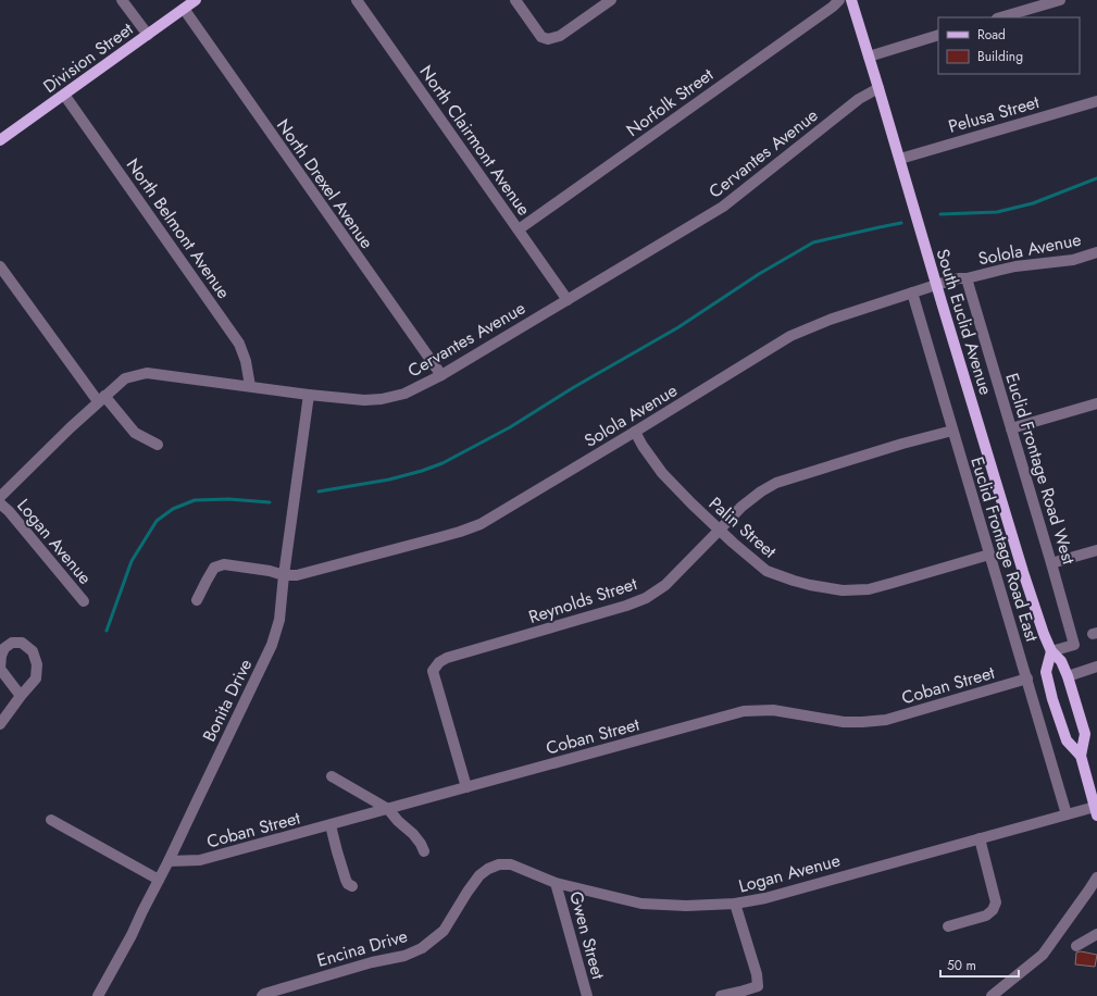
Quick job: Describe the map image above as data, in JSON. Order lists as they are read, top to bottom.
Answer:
{
  "streets": {
    "main road": ["Division Street", "South Euclid Avenue"],
    "street": [
      "Norfolk Street",
      "Pelusa Street",
      "North Clairmont Avenue",
      "Cervantes Avenue",
      "North Drexel Avenue",
      "North Belmont Avenue",
      "Solola Avenue",
      "Euclid Frontage Road West",
      "Palin Street",
      "Logan Avenue",
      "Euclid Frontage Road East",
      "Reynolds Street",
      "Coban Street",
      "Bonita Drive",
      "Gwen Street",
      "Encina Drive"
    ]
  },
  "crossings": [
    ["Division Street", "North Drexel Avenue"],
    ["Division Street", "North Belmont Avenue"],
    ["Norfolk Street", "North Clairmont Avenue"],
    ["Pelusa Street", "South Euclid Avenue"],
    ["North Clairmont Avenue", "Cervantes Avenue"],
    ["Cervantes Avenue", "North Drexel Avenue"],
    ["Cervantes Avenue", "North Belmont Avenue"],
    ["Cervantes Avenue", "South Euclid Avenue"],
    ["Cervantes Avenue", "Bonita Drive"],
    ["Solola Avenue", "South Euclid Avenue"],
    ["Solola Avenue", "Euclid Frontage Road West"],
    ["Solola Avenue", "Palin Street"],
    ["Solola Avenue", "Euclid Frontage Road East"],
    ["Solola Avenue", "Bonita Drive"],
    ["South Euclid Avenue", "Euclid Frontage Road West"],
    ["South Euclid Avenue", "Logan Avenue"],
    ["Palin Street", "Euclid Frontage Road East"],
    ["Palin Street", "Reynolds Street"],
    ["Logan Avenue", "Euclid Frontage Road East"],
    ["Logan Avenue", "Gwen Street"],
    ["Logan Avenue", "Encina Drive"],
    ["Euclid Frontage Road East", "Reynolds Street"],
    ["Euclid Frontage Road East", "Coban Street"],
    ["Reynolds Street", "Coban Street"],
    ["Coban Street", "Bonita Drive"]
  ],
  "legend": ["Road", "Building"],
  "scale_bar": "50 m"
}
